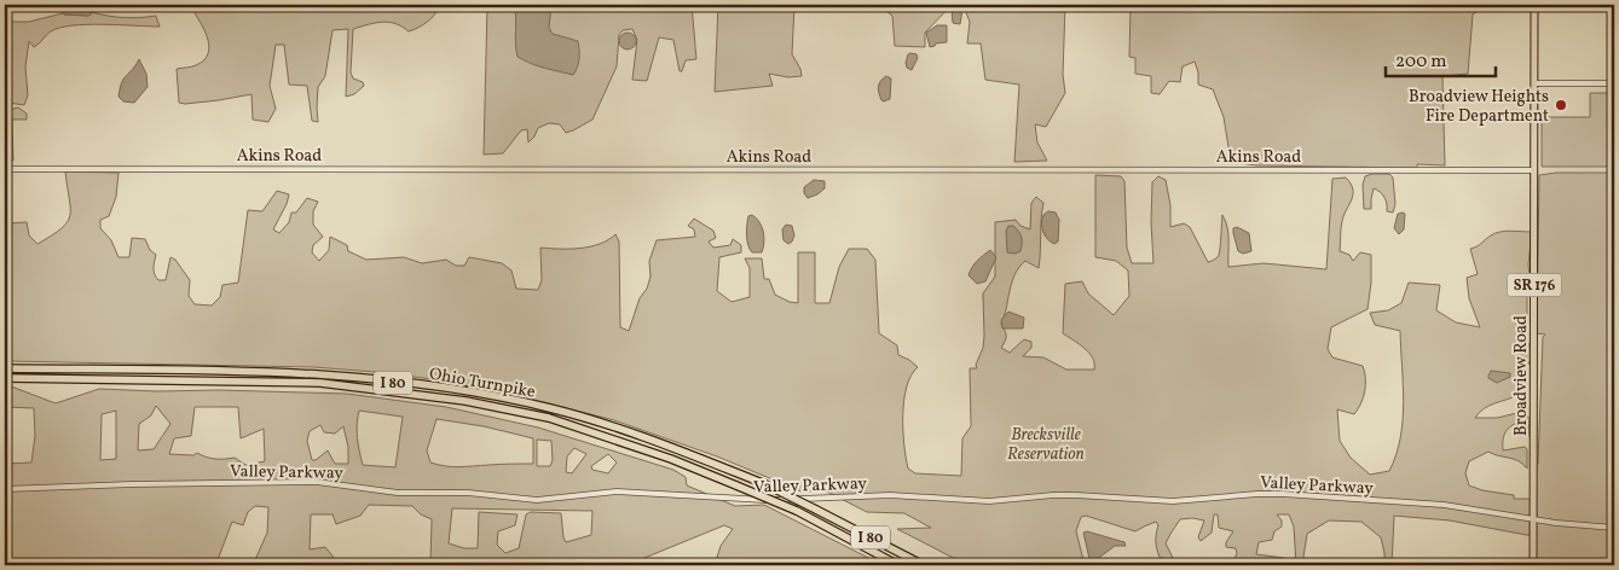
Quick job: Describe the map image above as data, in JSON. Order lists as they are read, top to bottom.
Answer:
{
  "streets": {
    "highway": ["Ohio Turnpike", "I 80"],
    "main road": ["SR 176", "Broadview Road"],
    "street": ["Akins Road", "Valley Parkway"]
  },
  "crossings": [
    ["Akins Road", "Broadview Road"],
    ["Broadview Road", "Valley Parkway"]
  ],
  "parks": ["Brecksville Reservation"],
  "places": ["Broadview Heights Fire Department"],
  "scale_bar": "200 m"
}
